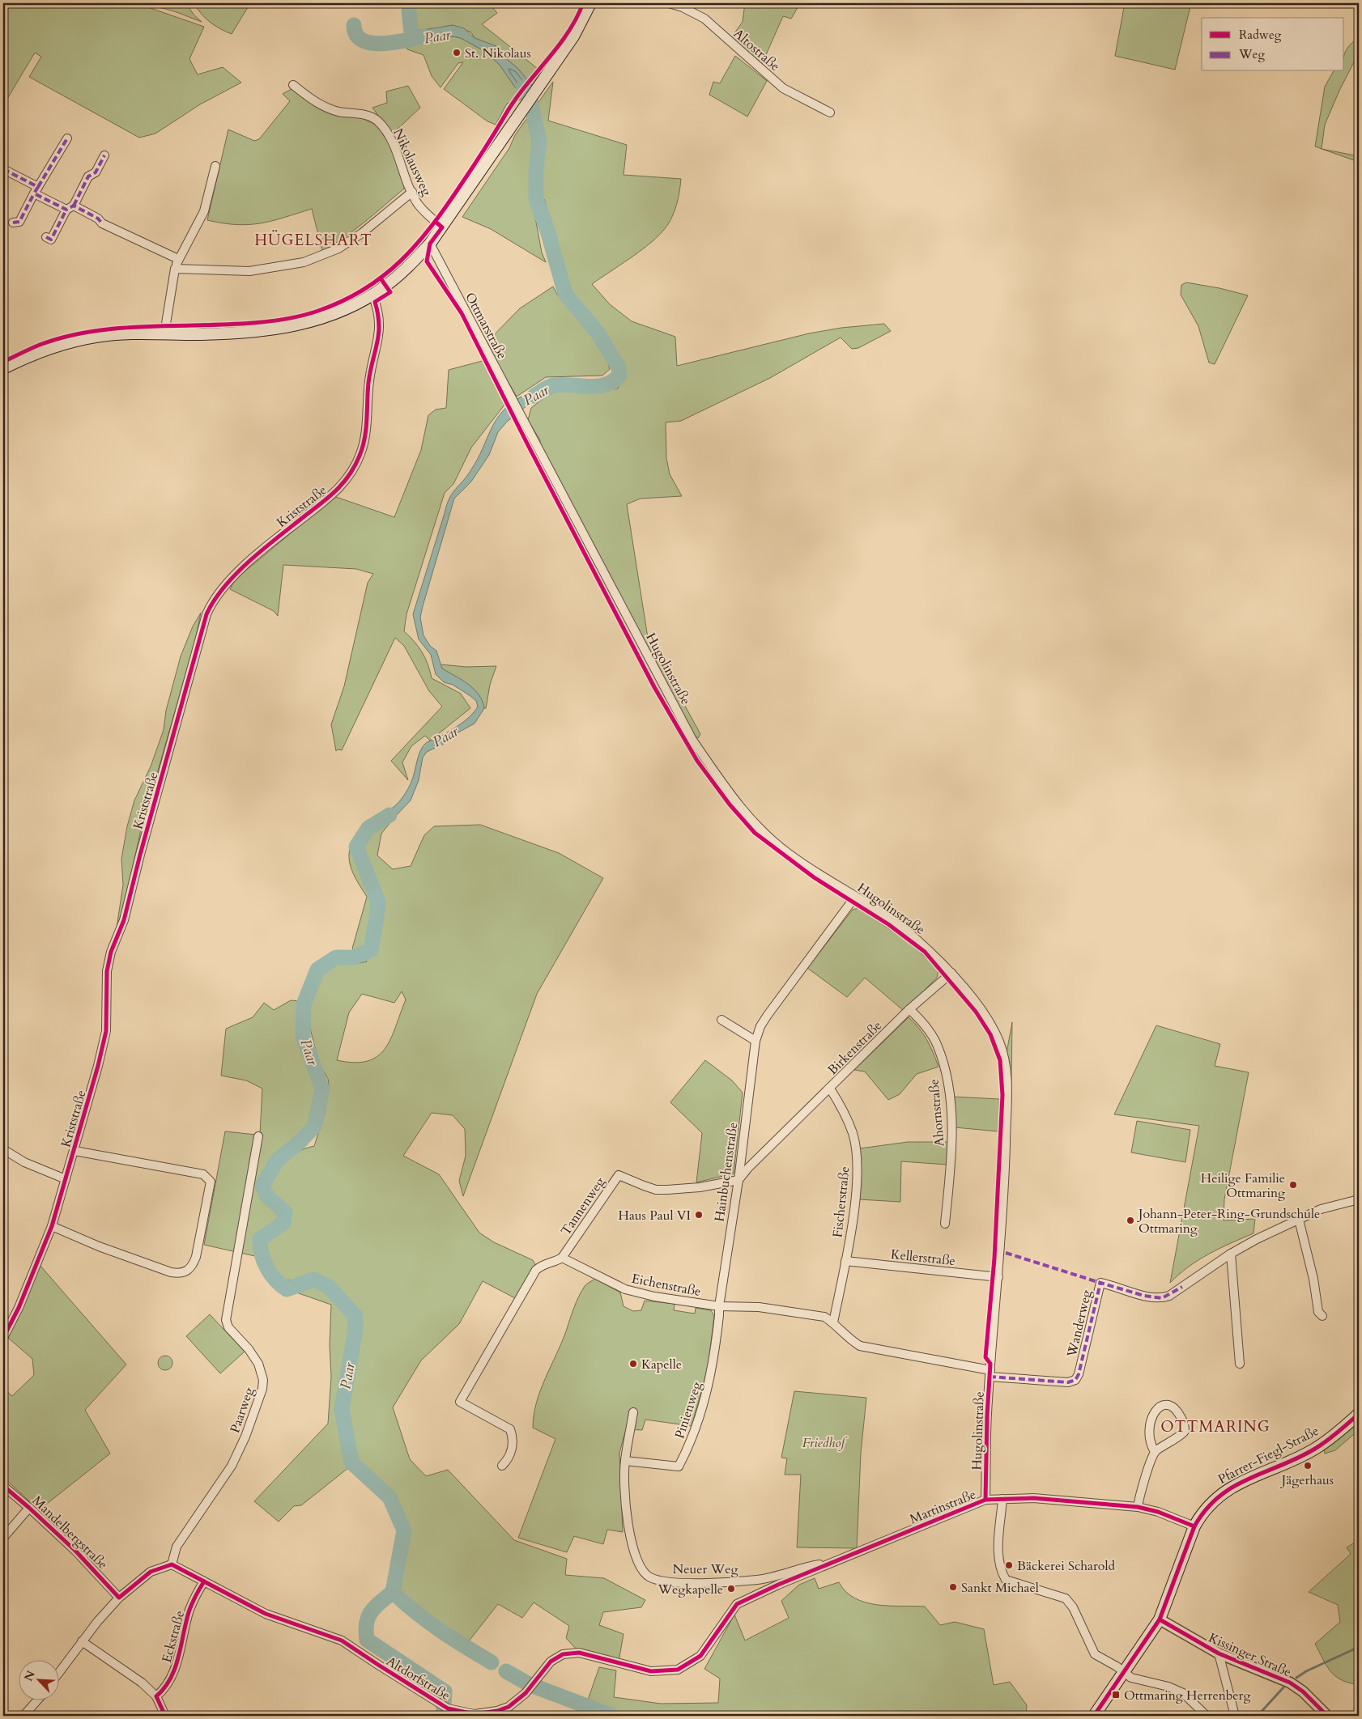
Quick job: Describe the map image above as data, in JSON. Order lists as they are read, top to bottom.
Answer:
{
  "streets": {
    "main road": ["Pfarrer-Fiegl-Straße"],
    "street": [
      "Altostraße",
      "Nikolausweg",
      "Ottmarstraße",
      "Kriststraße",
      "Hugolinstraße",
      "Birkenstraße",
      "Ahornstraße",
      "Hainbuchenstraße",
      "Fischerstraße",
      "Tannenweg",
      "Kellerstraße",
      "Eichenstraße",
      "Wanderweg",
      "Paarweg",
      "Pinienweg",
      "Martinstraße",
      "Mandelbergstraße",
      "Neuer Weg",
      "Eckstraße",
      "Kissinger Straße",
      "Altdorfstraße"
    ]
  },
  "crossings": [
    ["Ottmarstraße", "Hugolinstraße"],
    ["Hugolinstraße", "Birkenstraße"],
    ["Hugolinstraße", "Hainbuchenstraße"],
    ["Hugolinstraße", "Kellerstraße"],
    ["Hugolinstraße", "Eichenstraße"],
    ["Hugolinstraße", "Wanderweg"],
    ["Hugolinstraße", "Martinstraße"],
    ["Birkenstraße", "Ahornstraße"],
    ["Birkenstraße", "Hainbuchenstraße"],
    ["Birkenstraße", "Fischerstraße"],
    ["Birkenstraße", "Tannenweg"],
    ["Hainbuchenstraße", "Tannenweg"],
    ["Hainbuchenstraße", "Eichenstraße"],
    ["Hainbuchenstraße", "Pinienweg"],
    ["Fischerstraße", "Kellerstraße"],
    ["Fischerstraße", "Eichenstraße"],
    ["Tannenweg", "Eichenstraße"],
    ["Eichenstraße", "Wanderweg"],
    ["Eichenstraße", "Pinienweg"],
    ["Paarweg", "Altdorfstraße"],
    ["Pinienweg", "Neuer Weg"],
    ["Pfarrer-Fiegl-Straße", "Martinstraße"],
    ["Pfarrer-Fiegl-Straße", "Kissinger Straße"],
    ["Martinstraße", "Neuer Weg"],
    ["Martinstraße", "Altdorfstraße"],
    ["Eckstraße", "Altdorfstraße"]
  ],
  "districts": ["HÜGELSHART", "OTTMARING"],
  "water": ["Paar"],
  "parks": ["Friedhof"],
  "places": {
    "other": [
      "St. Nikolaus",
      "Heilige Familie Ottmaring",
      "Haus Paul VI",
      "Johann-Peter-Ring-Grundschule Ottmaring",
      "Kapelle",
      "Jägerhaus",
      "Bäckerei Scharold",
      "Sankt Michael",
      "Wegkapelle"
    ],
    "transit": ["Ottmaring Herrenberg"]
  },
  "legend": ["Radweg", "Weg"],
  "north": "top left"
}
